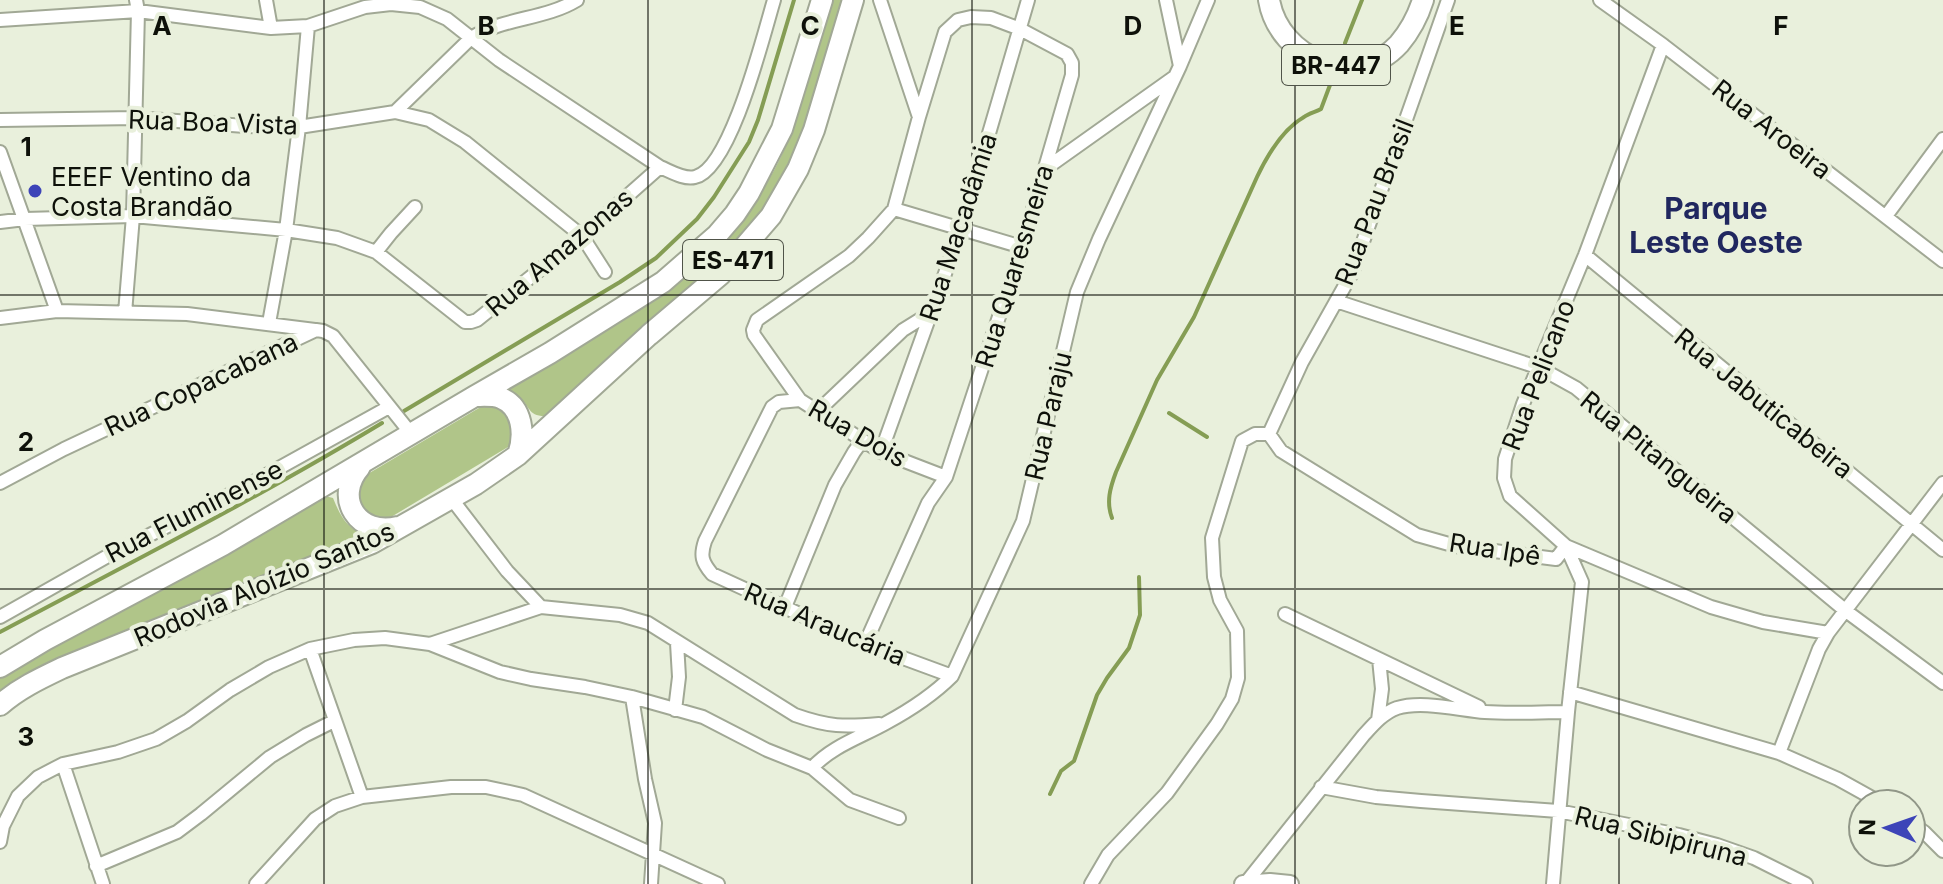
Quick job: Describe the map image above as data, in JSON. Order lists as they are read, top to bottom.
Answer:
{
  "streets": {
    "main road": ["BR-447", "ES-471", "Rodovia Aloízio Santos"],
    "street": [
      "Rua Boa Vista",
      "Rua Aroeira",
      "Rua Pau Brasil",
      "Rua Macadâmia",
      "Rua Amazonas",
      "Rua Quaresmeira",
      "Rua Pelicano",
      "Rua Copacabana",
      "Rua Jabuticabeira",
      "Rua Paraju",
      "Rua Dois",
      "Rua Pitangueira",
      "Rua Fluminense",
      "Rua Ipê",
      "Rua Araucária",
      "Rua Sibipiruna"
    ]
  },
  "crossings": [
    ["Rua Boa Vista", "Rua Amazonas"],
    ["Rua Aroeira", "Rua Pelicano"],
    ["Rua Pau Brasil", "Rua Pitangueira"],
    ["Rua Pau Brasil", "Rua Ipê"],
    ["Rua Macadâmia", "Rua Quaresmeira"],
    ["Rua Macadâmia", "Rua Dois"],
    ["Rua Quaresmeira", "Rua Dois"],
    ["Rua Quaresmeira", "Rua Araucária"],
    ["Rua Pelicano", "Rua Jabuticabeira"],
    ["Rua Pelicano", "Rua Pitangueira"],
    ["Rua Pelicano", "Rua Ipê"],
    ["Rua Pelicano", "Rua Sibipiruna"],
    ["Rua Copacabana", "Rua Fluminense"],
    ["Rua Copacabana", "Rodovia Aloízio Santos"],
    ["Rua Paraju", "Rua Araucária"],
    ["Rua Dois", "Rua Araucária"]
  ],
  "districts": ["Parque Leste Oeste"],
  "places": ["EEEF Ventino da Costa Brandão"],
  "north": "left",
  "grid": {
    "columns": [
      "A",
      "B",
      "C",
      "D",
      "E",
      "F"
    ],
    "rows": ["1", "2", "3"]
  }
}
